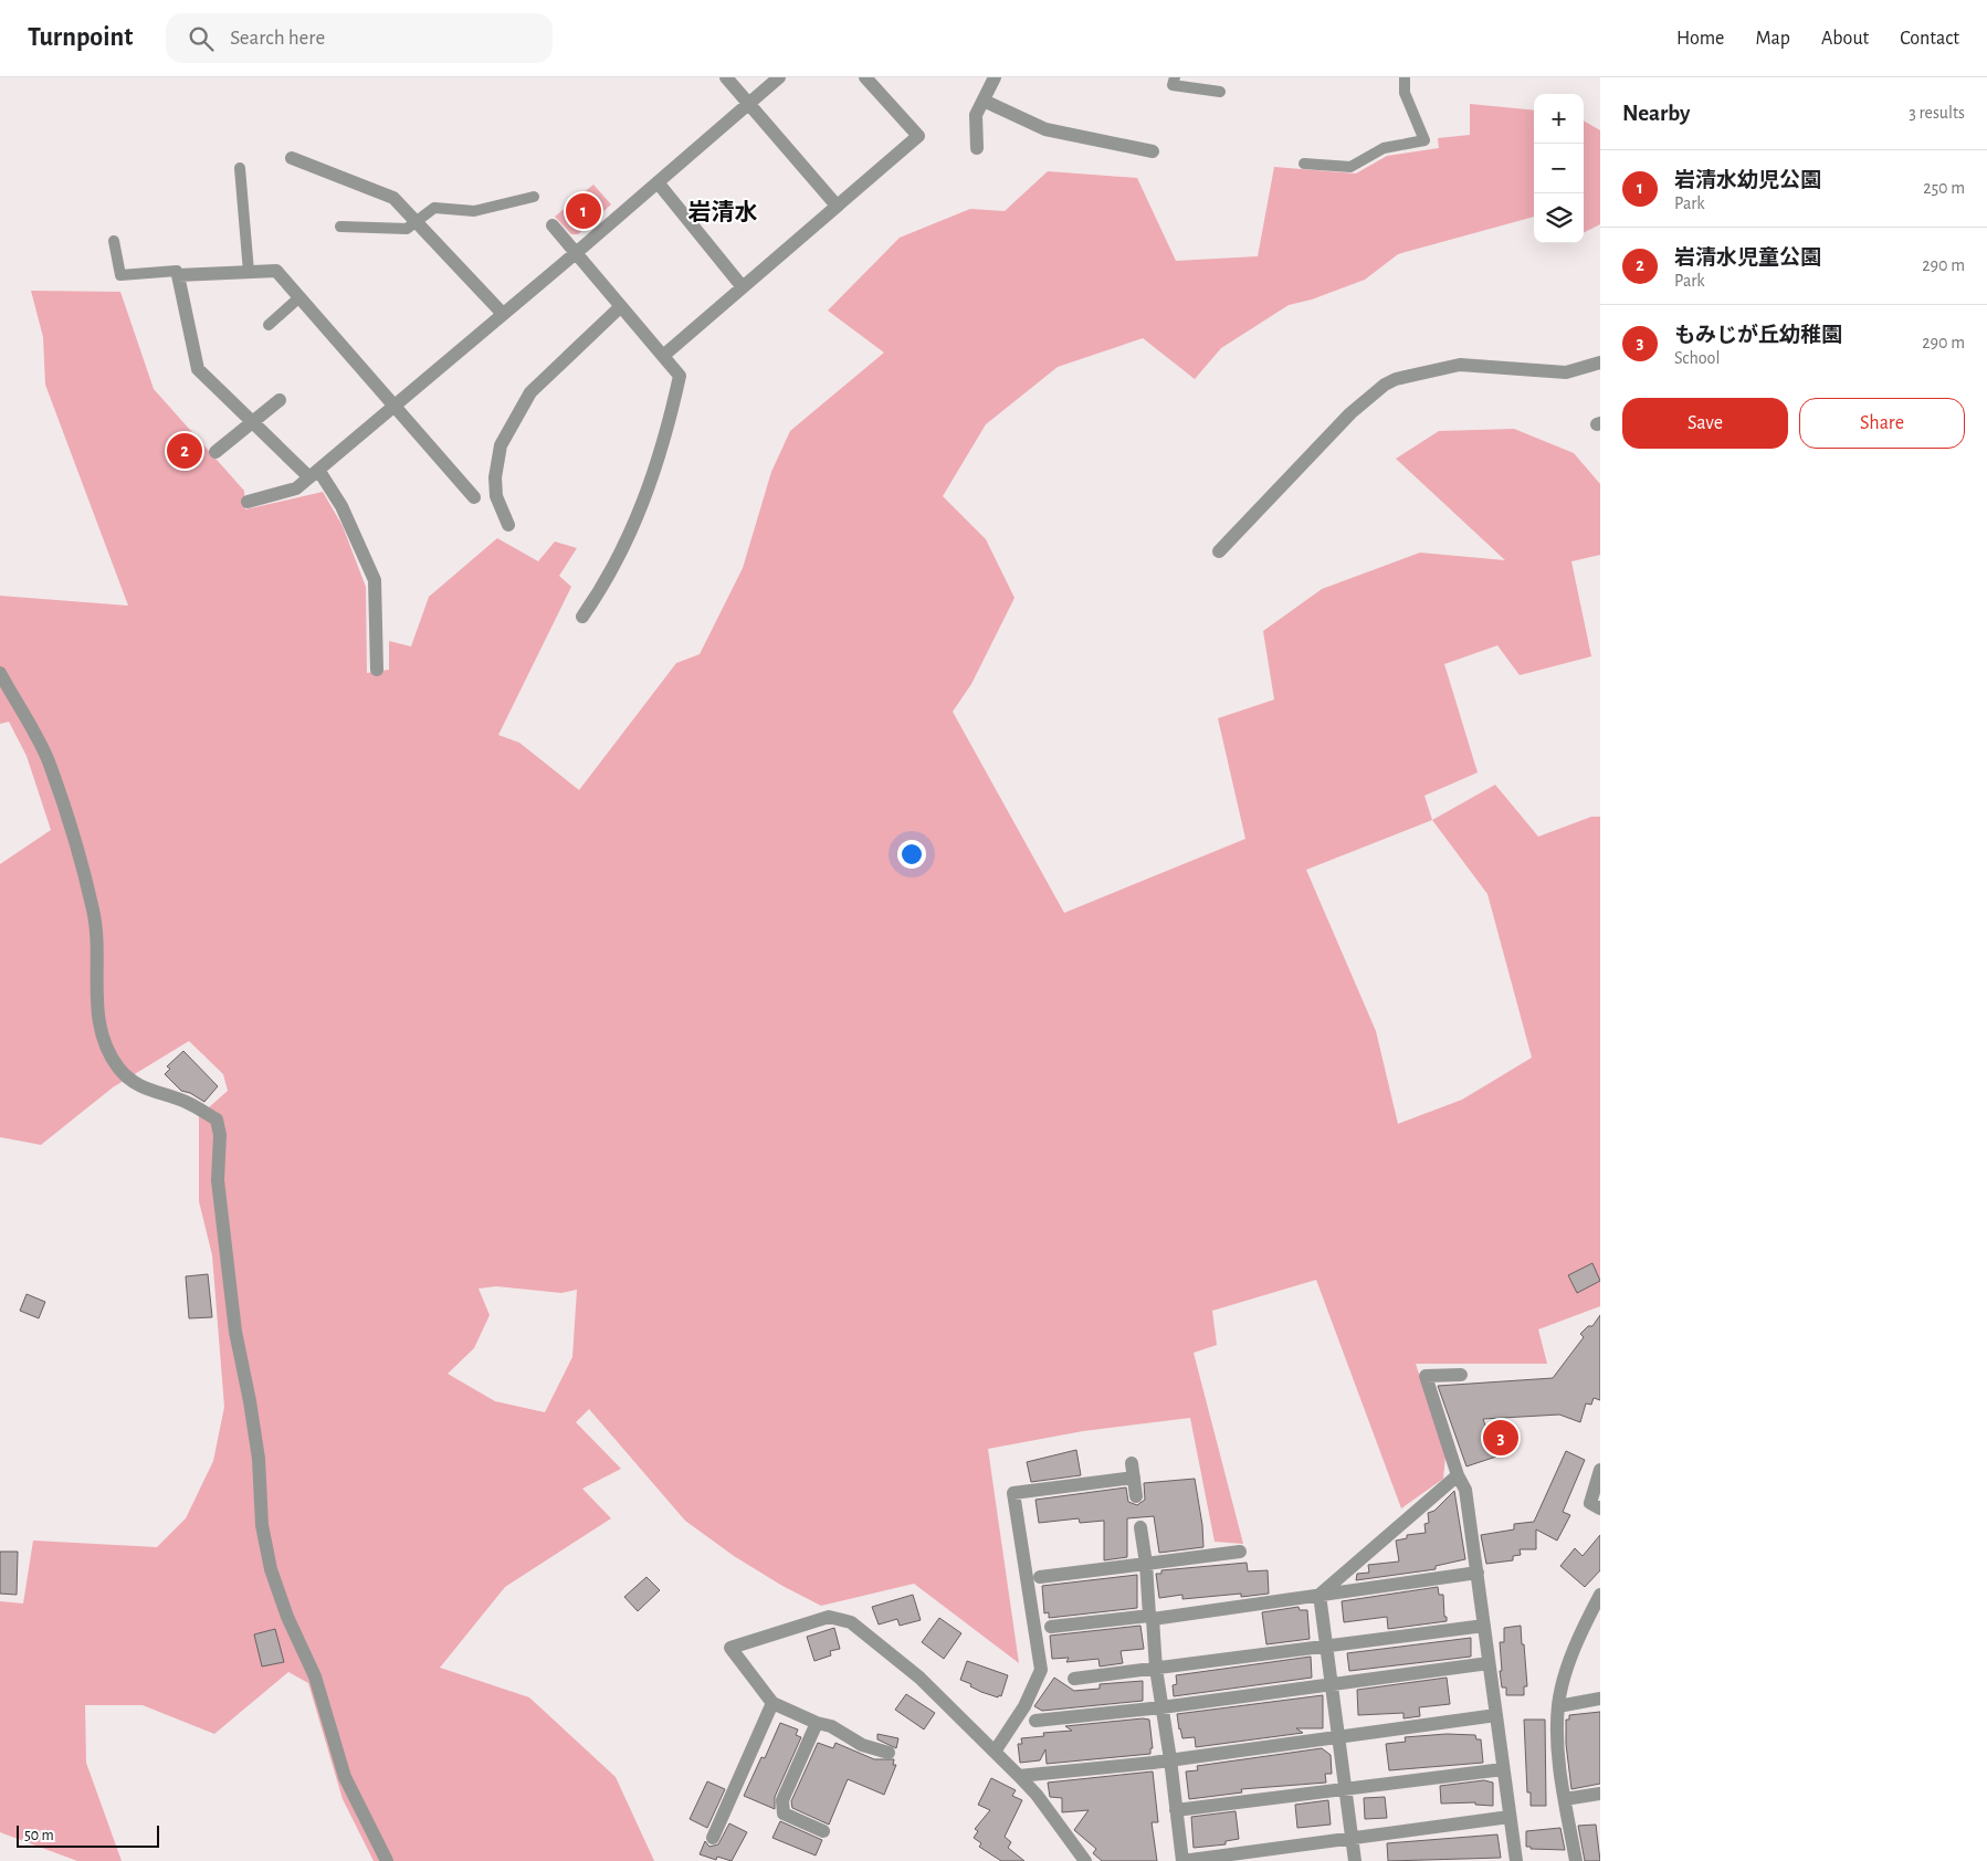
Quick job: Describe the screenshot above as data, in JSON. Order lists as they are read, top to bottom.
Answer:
{
  "districts": ["岩清水"],
  "scale_bar": "50 m",
  "page": {
    "header": "Turnpoint",
    "search": "Search here",
    "nav": [
      "Home",
      "Map",
      "About",
      "Contact"
    ],
    "heading": ["Nearby", "3 results"],
    "map_buttons": ["+", "−"],
    "list": [
      {
        "mark": "1",
        "name": "岩清水幼児公園",
        "note": "Park",
        "value": "250 m"
      },
      {
        "mark": "2",
        "name": "岩清水児童公園",
        "note": "Park",
        "value": "290 m"
      },
      {
        "mark": "3",
        "name": "もみじが丘幼稚園",
        "note": "School",
        "value": "290 m"
      }
    ],
    "pins": ["1", "2", "3"],
    "buttons": ["Save", "Share"],
    "scale": "50 m"
  }
}
